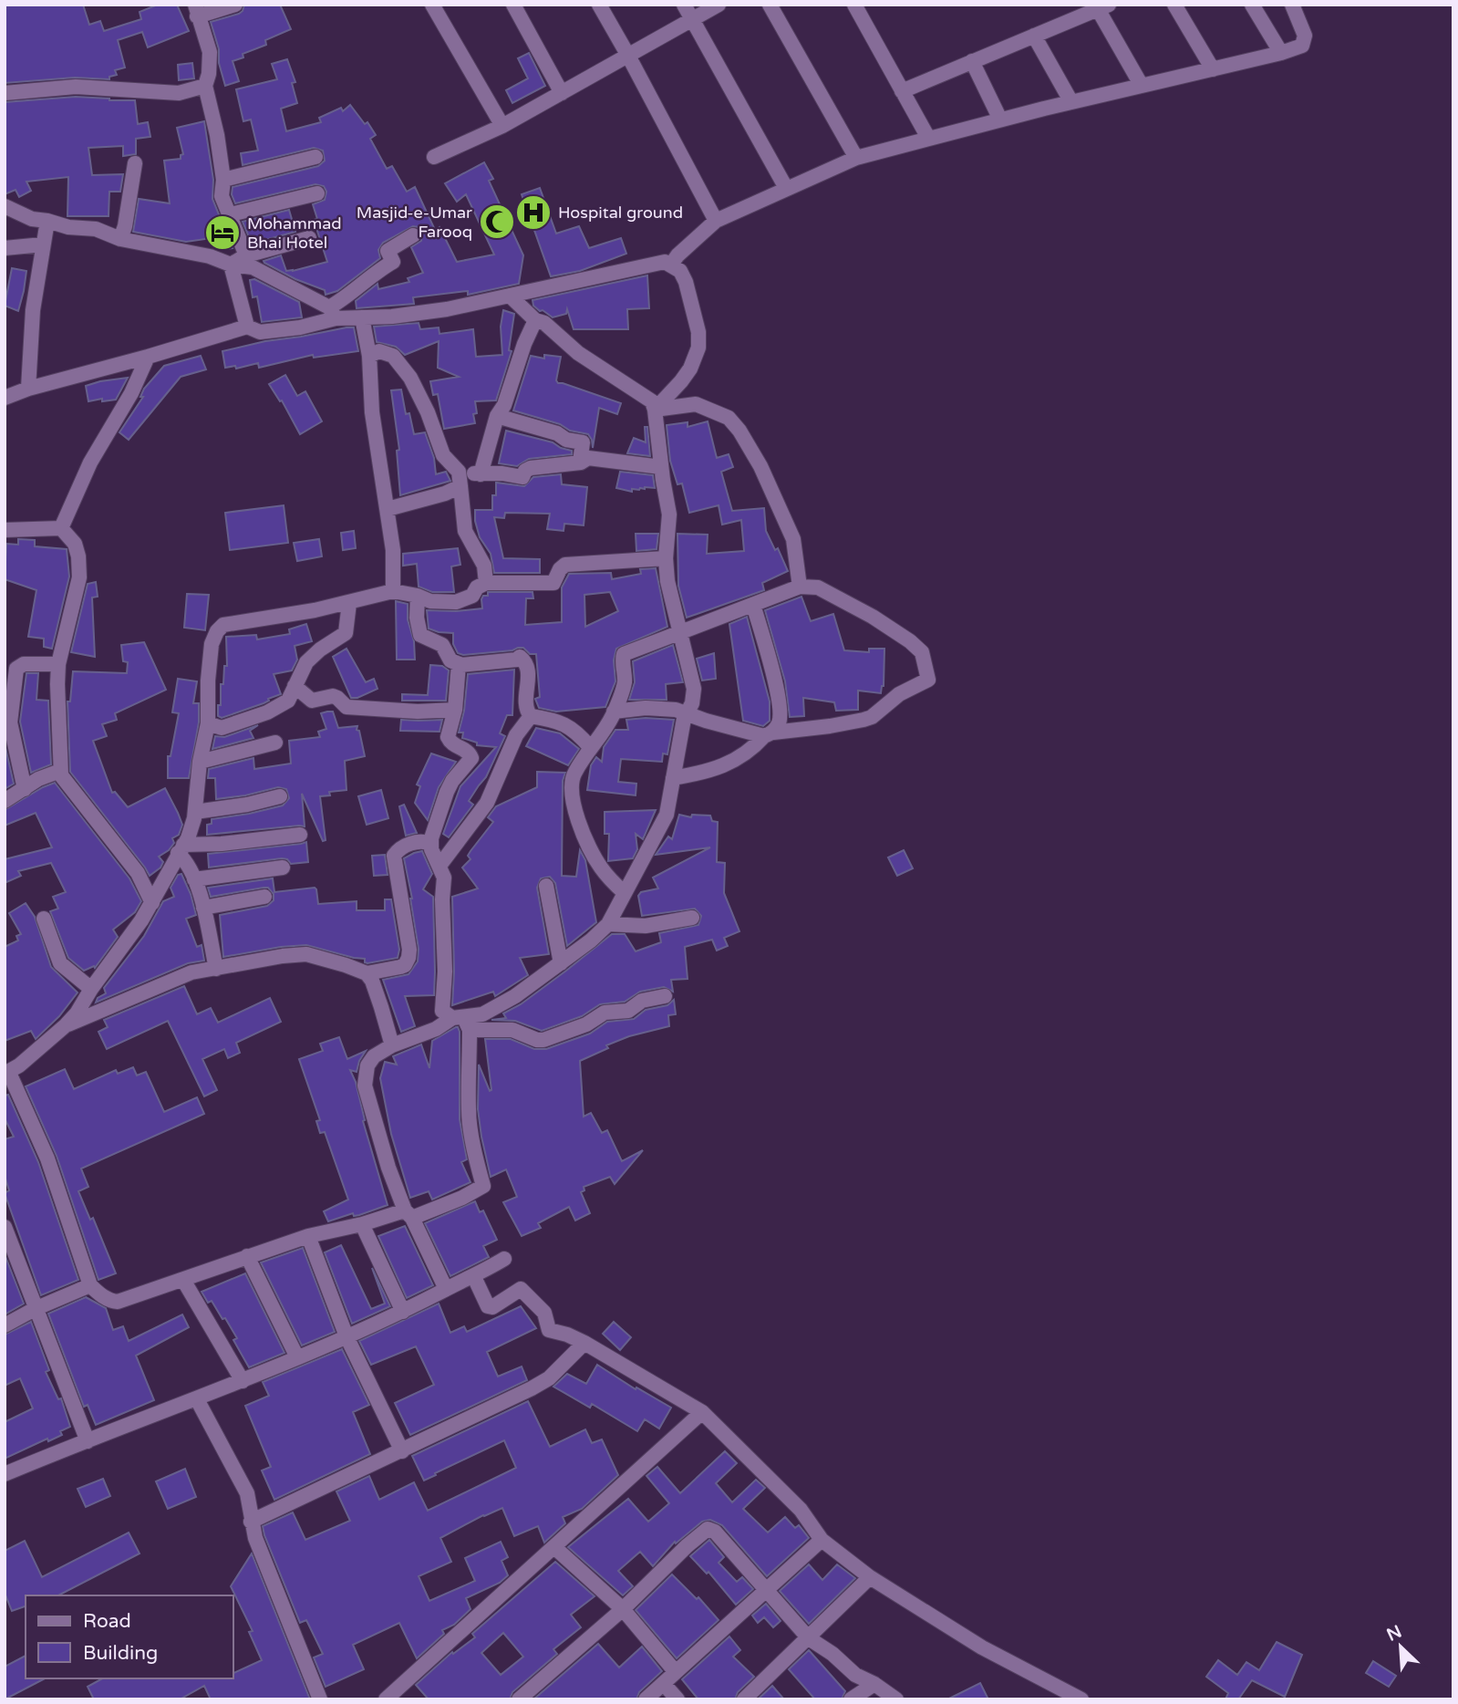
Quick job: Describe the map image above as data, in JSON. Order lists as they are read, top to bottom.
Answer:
{
  "places": {
    "hospital": ["Hospital ground"],
    "mosque": ["Masjid-e-Umar Farooq"],
    "hotel": ["Mohammad Bhai Hotel"]
  },
  "legend": ["Road", "Building"],
  "north": "top left"
}
